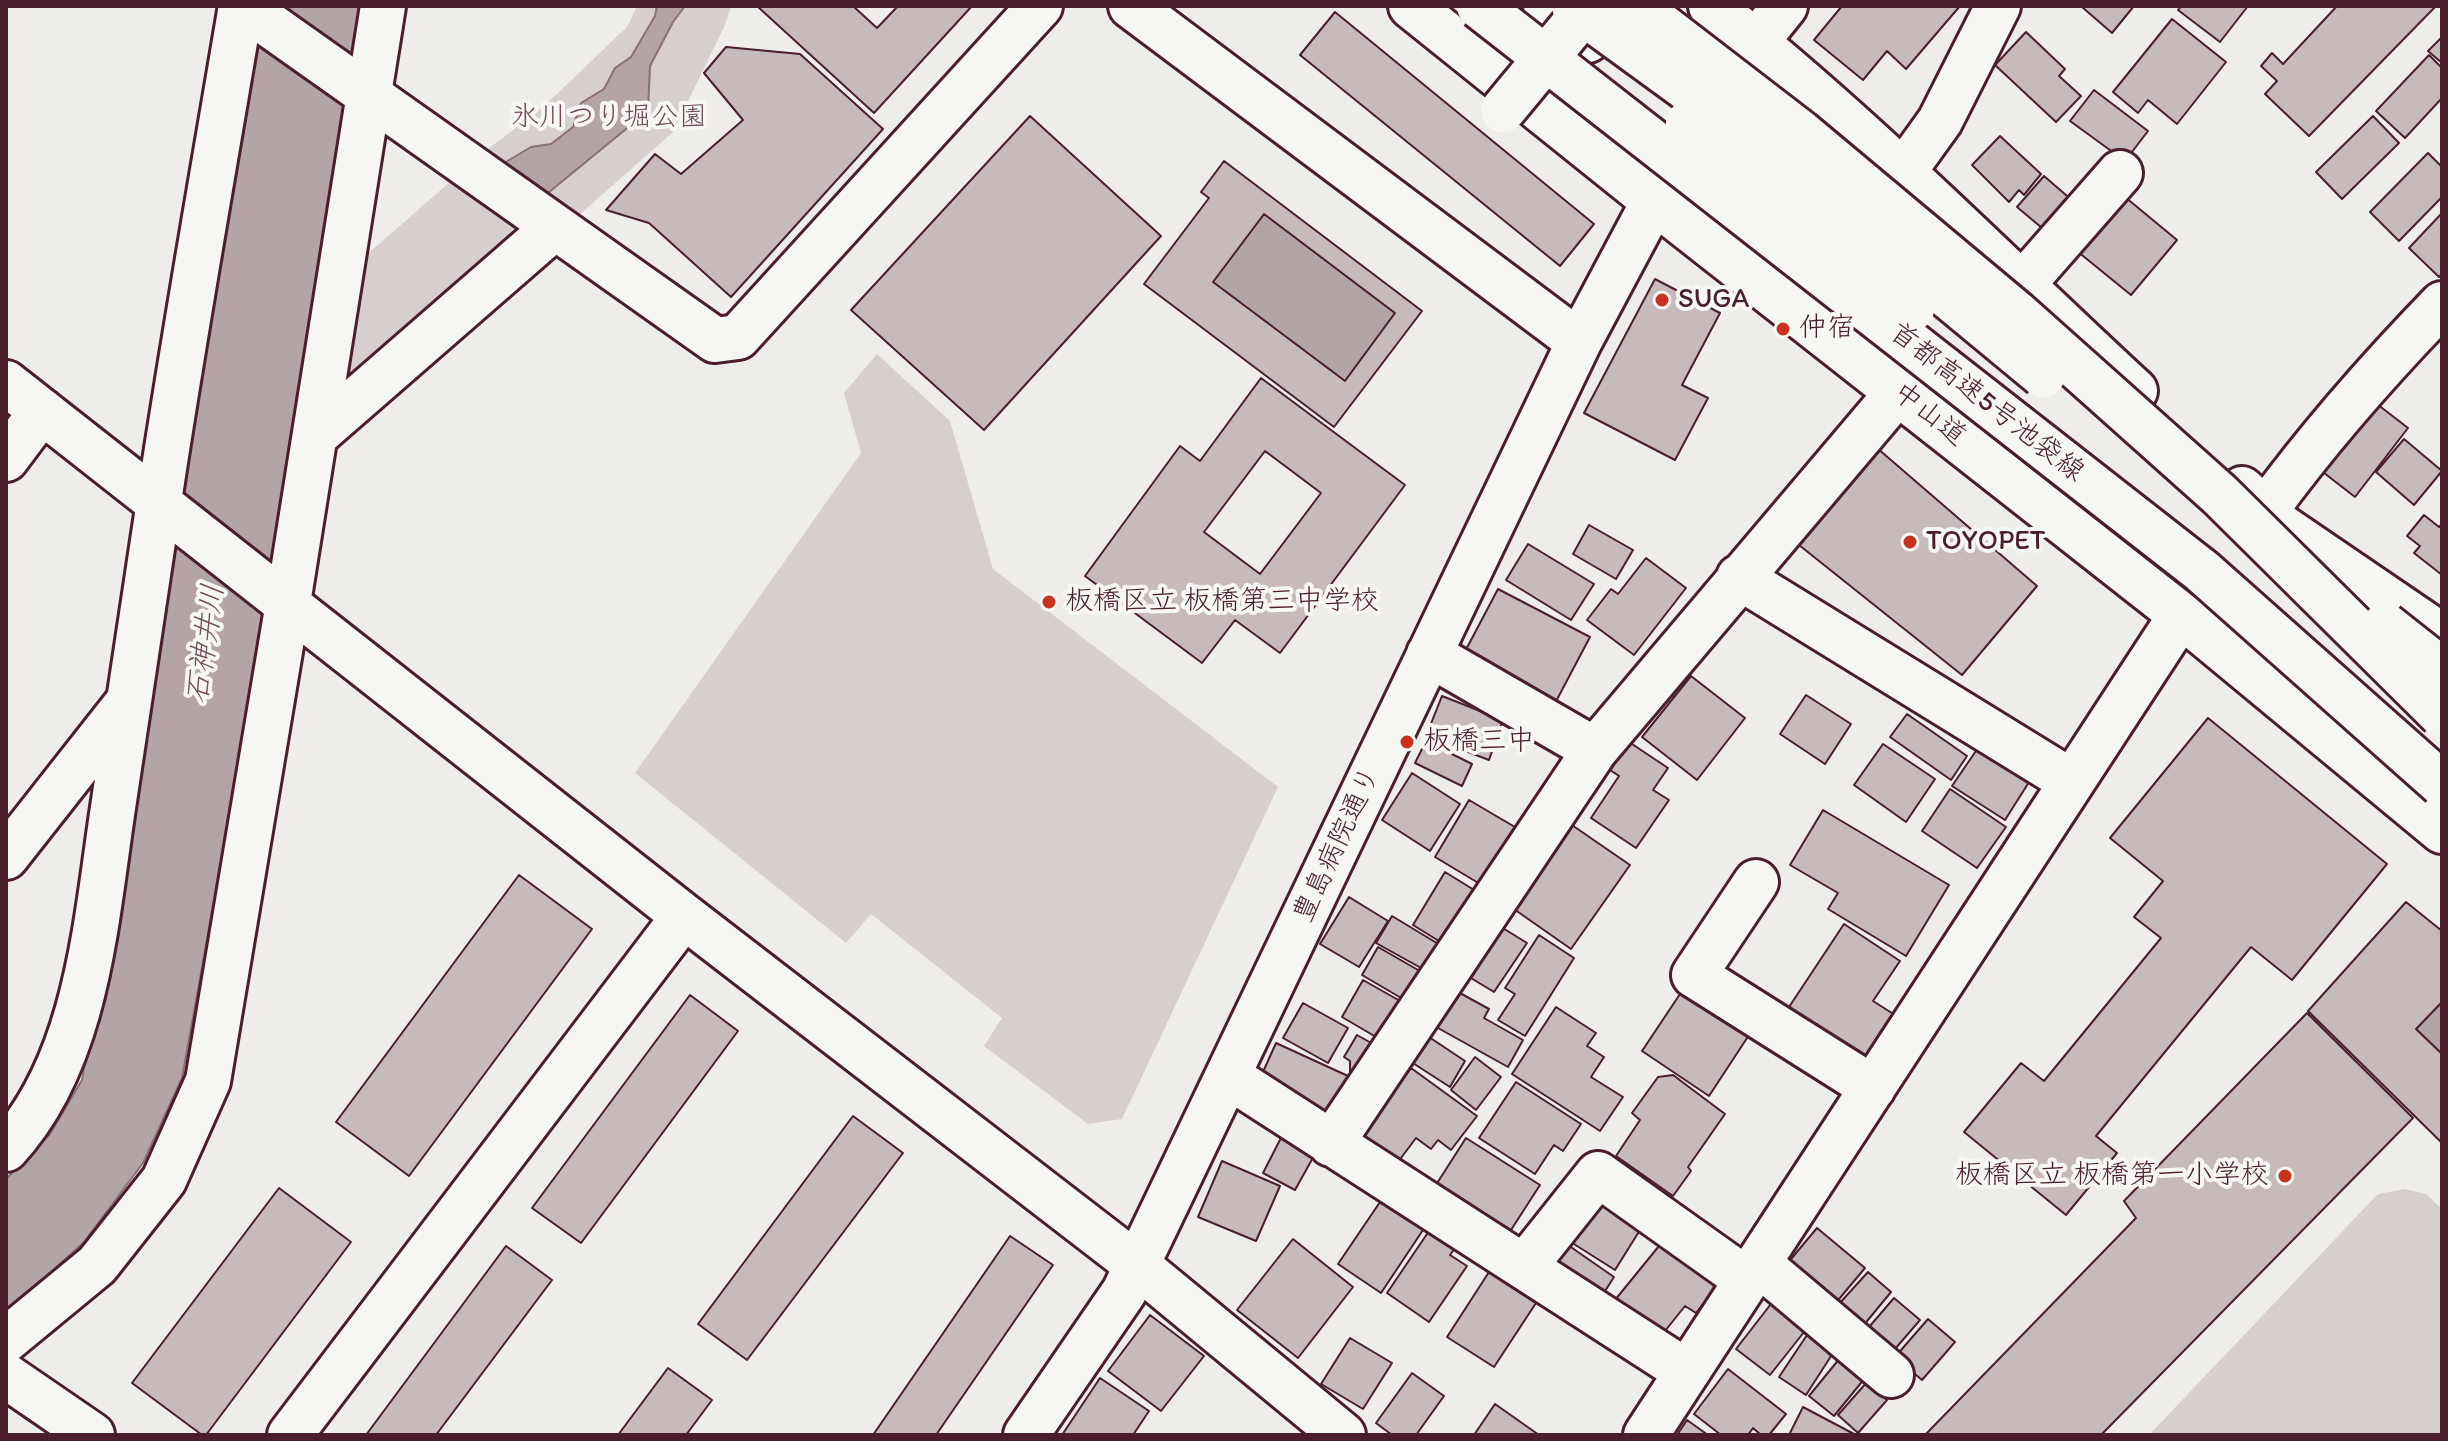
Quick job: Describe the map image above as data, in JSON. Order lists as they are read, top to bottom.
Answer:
{
  "streets": {
    "main road": ["首都高速5号池袋線", "中山道", "豊島病院通り"]
  },
  "crossings": [
    ["中山道", "豊島病院通り"]
  ],
  "water": ["石神井川"],
  "parks": ["氷川つり堀公園"],
  "places": [
    "SUGA",
    "仲宿",
    "TOYOPET",
    "板橋区立 板橋第三中学校",
    "板橋三中",
    "板橋区立 板橋第一小学校"
  ]
}
